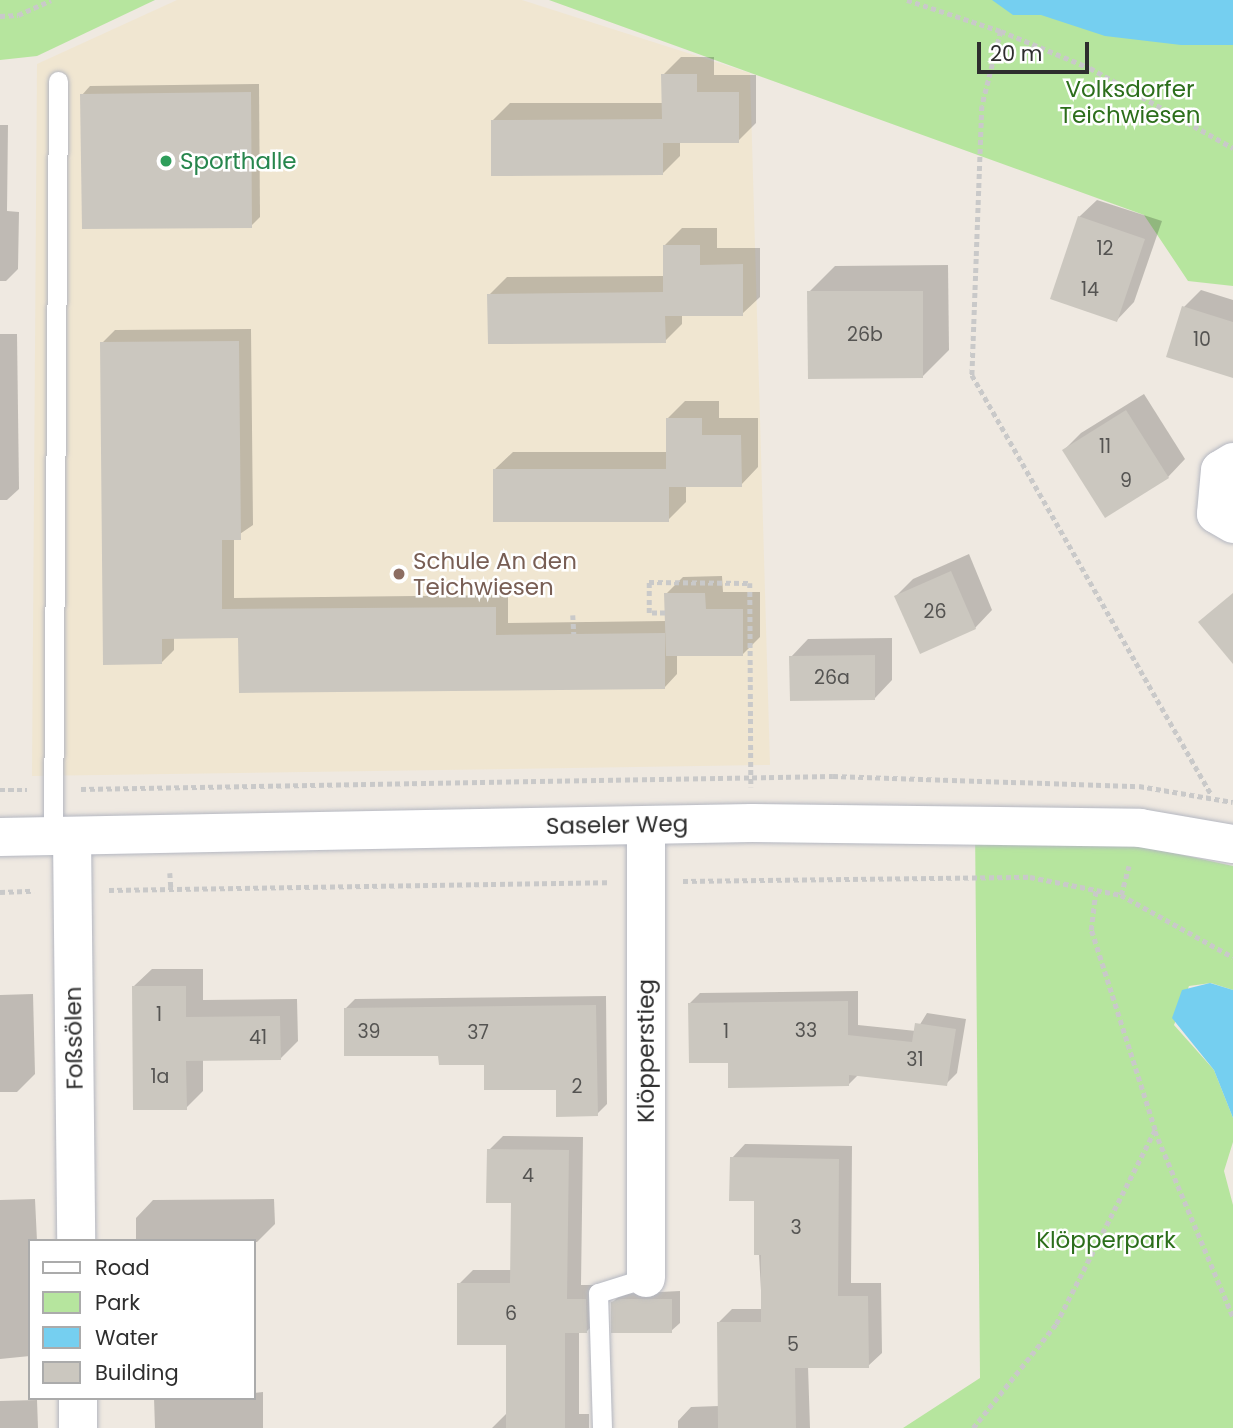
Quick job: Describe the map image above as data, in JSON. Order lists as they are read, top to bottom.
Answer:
{
  "streets": {
    "street": ["Saseler Weg", "Foßsölen", "Klöpperstieg"]
  },
  "crossings": [
    ["Saseler Weg", "Foßsölen"],
    ["Saseler Weg", "Klöpperstieg"]
  ],
  "parks": ["Volksdorfer Teichwiesen", "Klöpperpark"],
  "places": ["Sporthalle", "Schule An den Teichwiesen"],
  "house_numbers": [
    "12",
    "14",
    "26b",
    "10",
    "11",
    "9",
    "26",
    "26a",
    "1",
    "33",
    "39",
    "1",
    "37",
    "41",
    "31",
    "1a",
    "2",
    "4",
    "3",
    "6",
    "5"
  ],
  "legend": [
    "Road",
    "Park",
    "Water",
    "Building"
  ],
  "scale_bar": "20 m"
}
